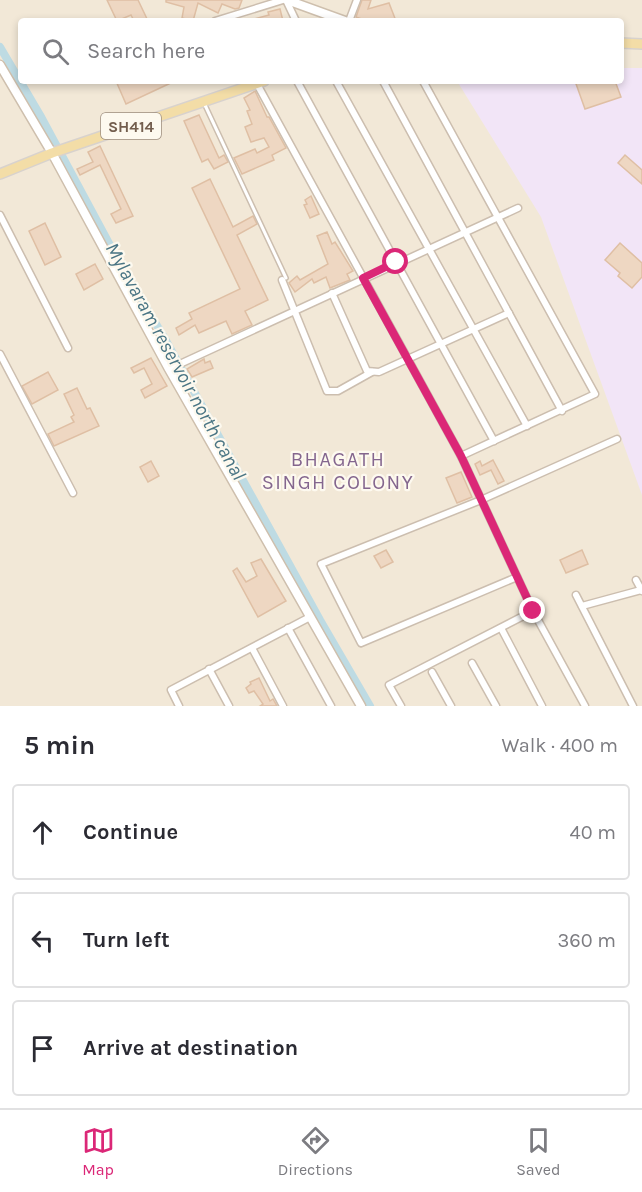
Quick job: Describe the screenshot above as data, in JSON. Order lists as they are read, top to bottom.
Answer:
{
  "streets": {
    "main road": ["SH414"]
  },
  "districts": ["BHAGATH SINGH COLONY"],
  "water": ["Mylavaram reservoir north canal"],
  "page": {
    "search": "Search here",
    "heading": ["5 min", "Walk · 400 m"],
    "list": [
      ["Continue", "40 m"],
      ["Turn left", "360 m"],
      "Arrive at destination"
    ],
    "nav": ["Map", "Directions", "Saved"]
  }
}
